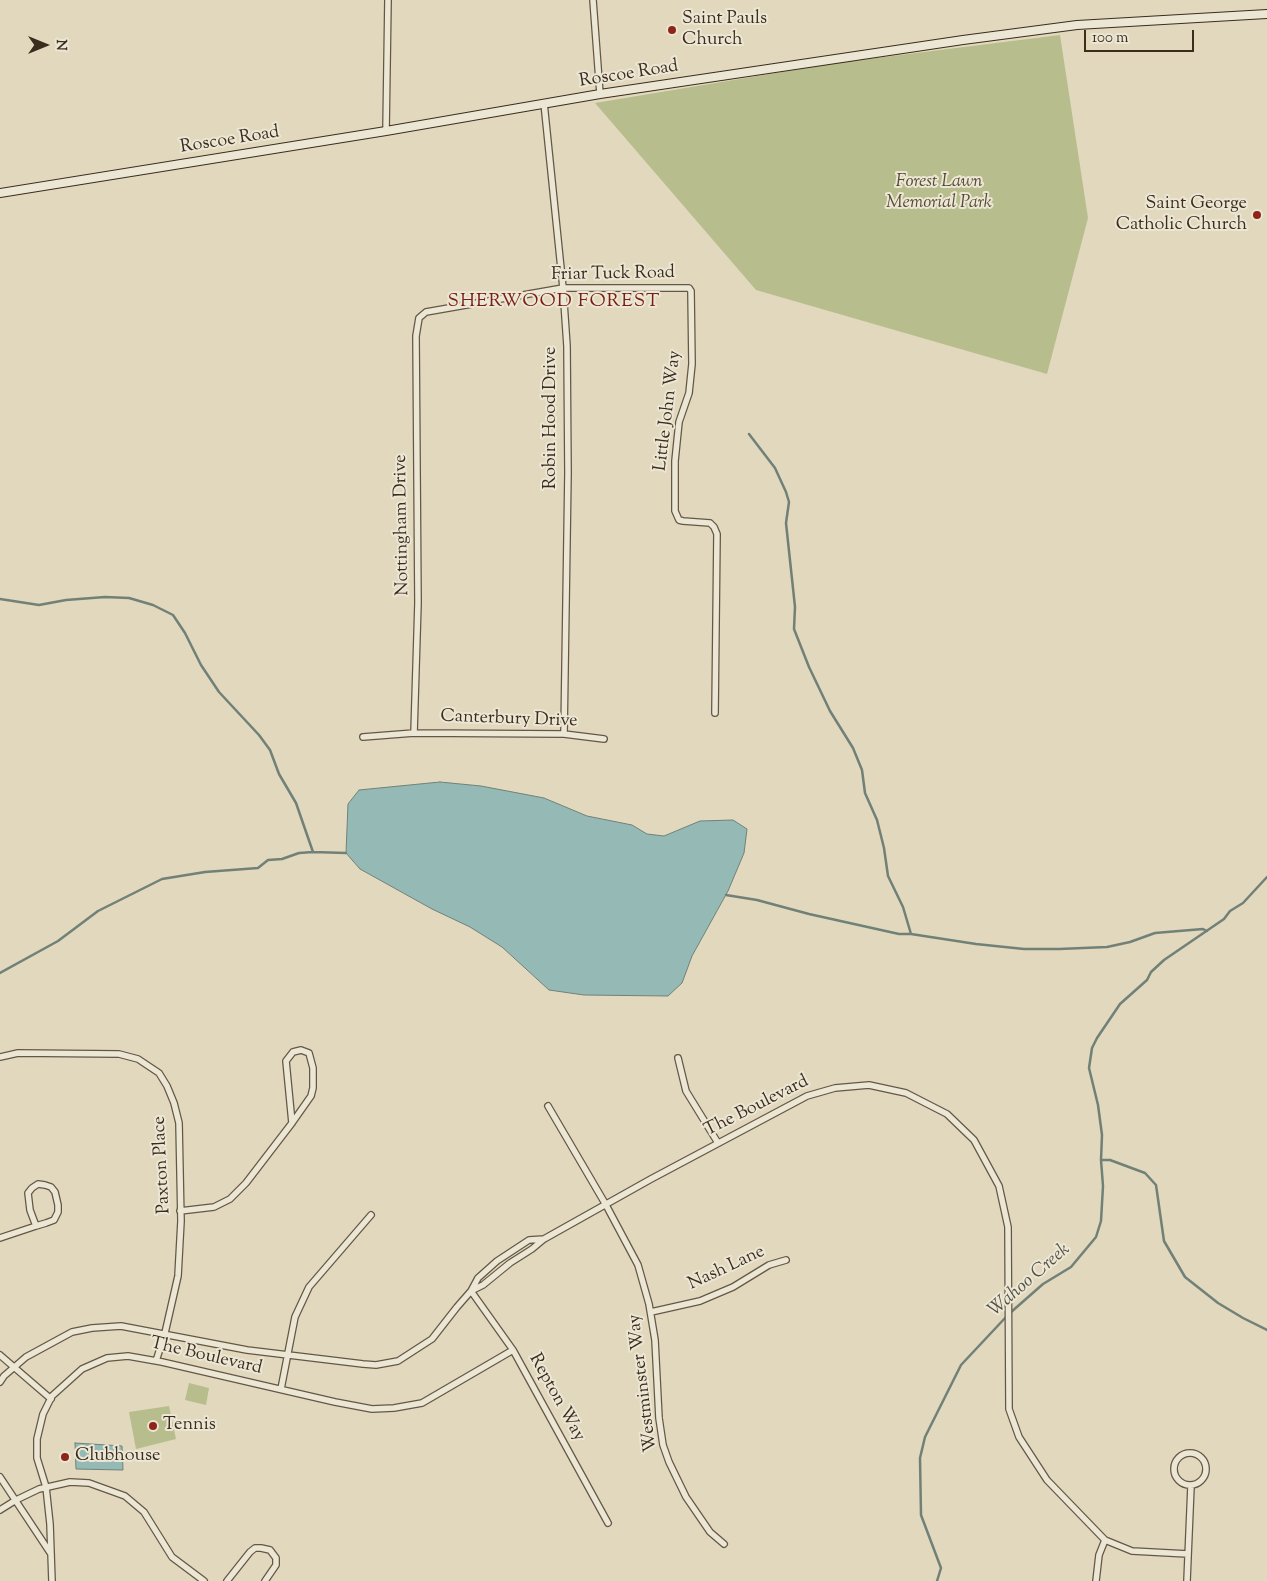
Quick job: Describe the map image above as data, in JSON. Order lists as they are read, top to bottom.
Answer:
{
  "streets": {
    "main road": ["Roscoe Road"],
    "street": [
      "Friar Tuck Road",
      "Little John Way",
      "Robin Hood Drive",
      "Nottingham Drive",
      "Canterbury Drive",
      "The Boulevard",
      "Paxton Place",
      "Nash Lane",
      "Westminster Way",
      "Repton Way"
    ]
  },
  "crossings": [
    ["Roscoe Road", "Robin Hood Drive"],
    ["Friar Tuck Road", "Little John Way"],
    ["Friar Tuck Road", "Robin Hood Drive"],
    ["Friar Tuck Road", "Nottingham Drive"],
    ["Robin Hood Drive", "Canterbury Drive"],
    ["Nottingham Drive", "Canterbury Drive"],
    ["The Boulevard", "Paxton Place"],
    ["The Boulevard", "Westminster Way"],
    ["The Boulevard", "Repton Way"],
    ["Nash Lane", "Westminster Way"]
  ],
  "districts": ["SHERWOOD FOREST"],
  "water": ["Wahoo Creek"],
  "parks": ["Forest Lawn Memorial Park"],
  "places": [
    "Saint Pauls Church",
    "Saint George Catholic Church",
    "Tennis",
    "Clubhouse"
  ],
  "scale_bar": "100 m",
  "north": "right"
}
